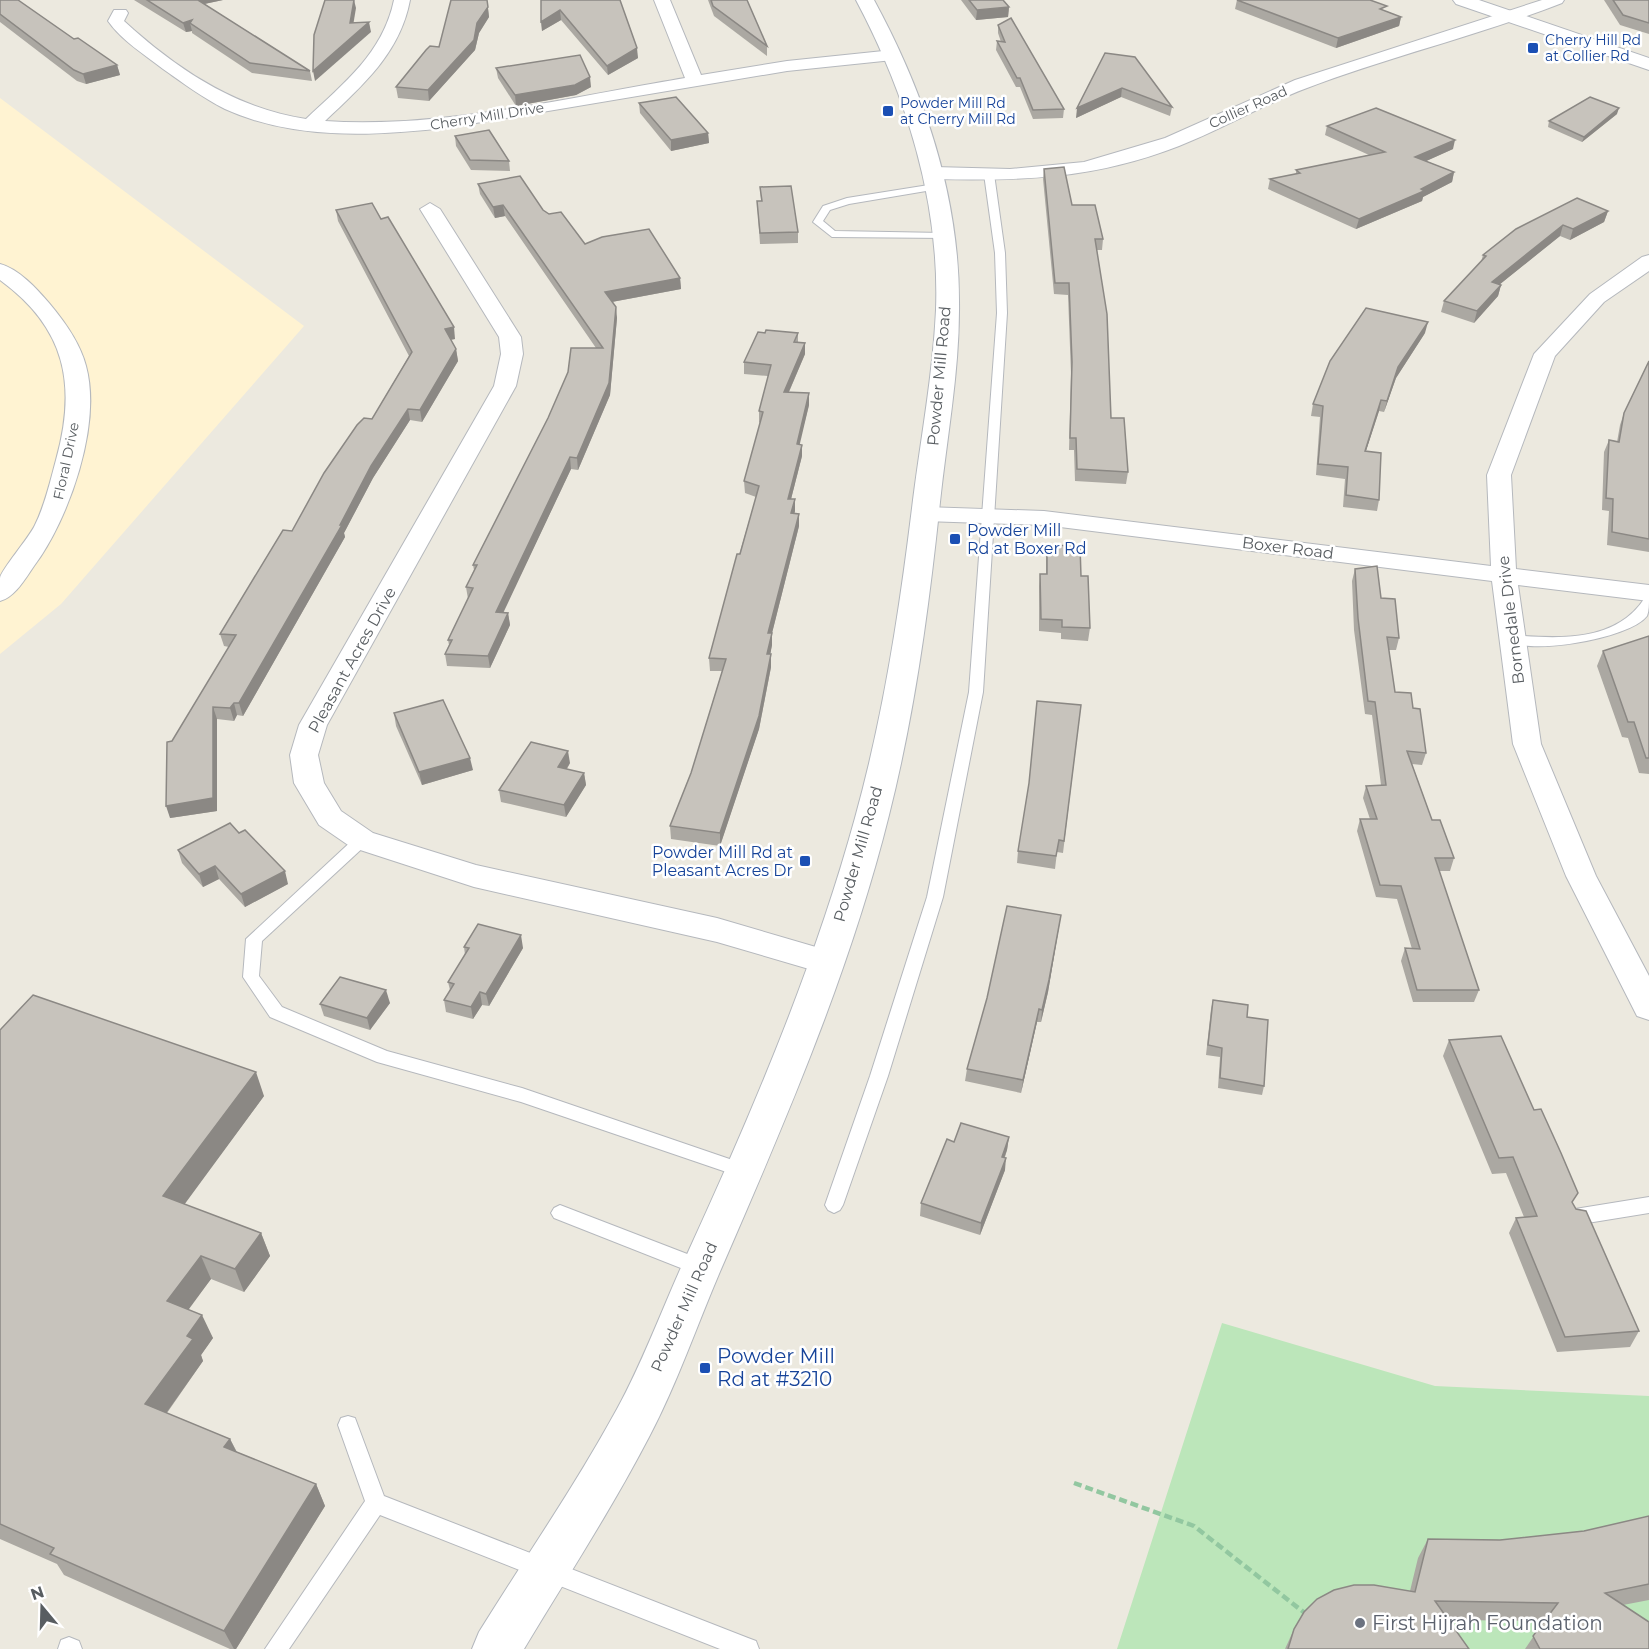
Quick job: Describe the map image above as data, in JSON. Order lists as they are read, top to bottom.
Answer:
{
  "streets": {
    "main road": ["Powder Mill Road"],
    "street": [
      "Collier Road",
      "Cherry Mill Drive",
      "Floral Drive",
      "Boxer Road",
      "Bornedale Drive",
      "Pleasant Acres Drive"
    ]
  },
  "crossings": [
    ["Collier Road", "Powder Mill Road"],
    ["Cherry Mill Drive", "Powder Mill Road"],
    ["Powder Mill Road", "Boxer Road"],
    ["Powder Mill Road", "Pleasant Acres Drive"],
    ["Boxer Road", "Bornedale Drive"]
  ],
  "places": {
    "transit": [
      "Cherry Hill Rd at Collier Rd",
      "Powder Mill Rd at Cherry Mill Rd",
      "Powder Mill Rd at Boxer Rd",
      "Powder Mill Rd at Pleasant Acres Dr",
      "Powder Mill Rd at #3210"
    ],
    "other": ["First Hijrah Foundation"]
  },
  "north": "top"
}
